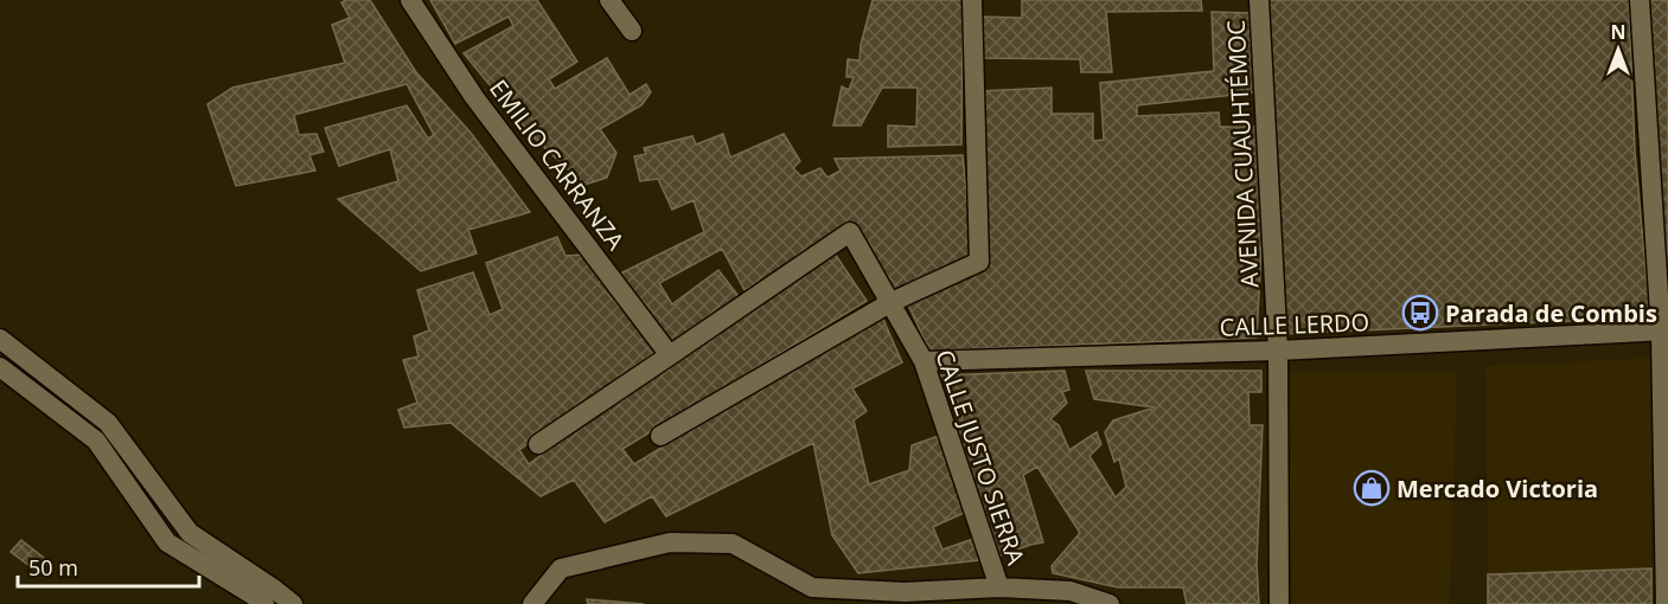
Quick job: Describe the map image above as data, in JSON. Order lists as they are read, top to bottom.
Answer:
{
  "streets": {
    "street": [
      "AVENIDA CUAUHTÉMOC",
      "EMILIO CARRANZA",
      "CALLE LERDO",
      "CALLE JUSTO SIERRA"
    ]
  },
  "crossings": [
    ["AVENIDA CUAUHTÉMOC", "CALLE LERDO"],
    ["EMILIO CARRANZA", "CALLE JUSTO SIERRA"],
    ["CALLE LERDO", "CALLE JUSTO SIERRA"]
  ],
  "places": {
    "bus stop": ["Parada de Combis"],
    "shop": ["Mercado Victoria"]
  },
  "scale_bar": "50 m",
  "north": "top"
}
